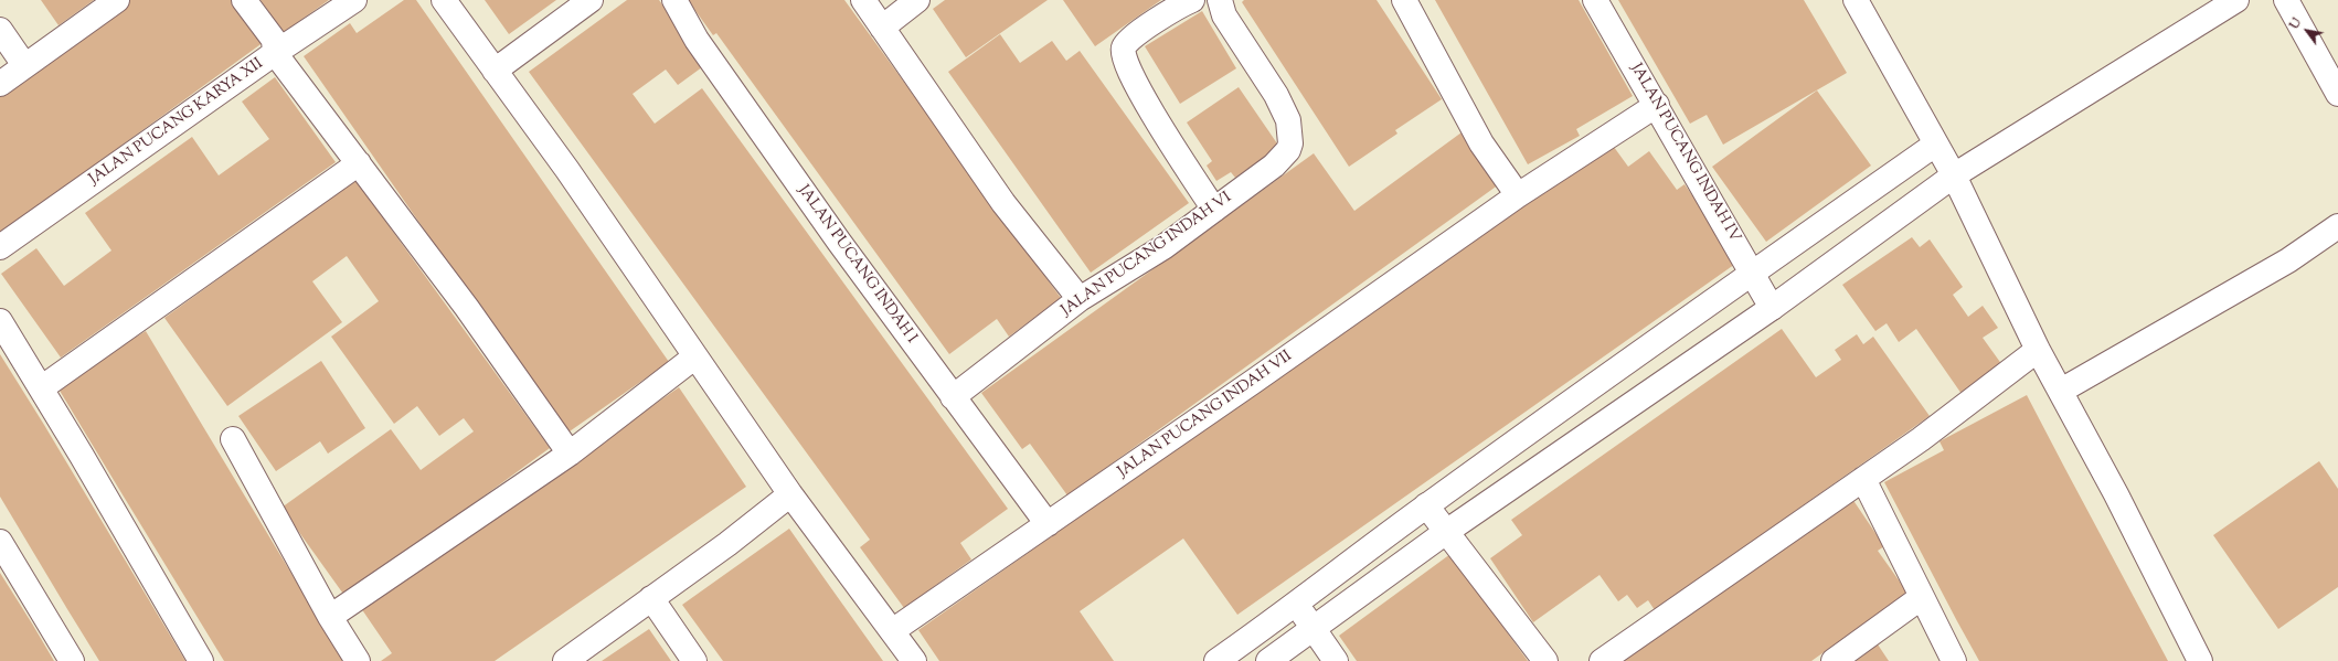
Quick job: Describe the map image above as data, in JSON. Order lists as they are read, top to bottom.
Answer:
{
  "streets": {
    "street": [
      "JALAN PUCANG KARYA XII",
      "JALAN PUCANG INDAH IV",
      "JALAN PUCANG INDAH VI",
      "JALAN PUCANG INDAH I",
      "JALAN PUCANG INDAH VII"
    ]
  },
  "crossings": [
    ["JALAN PUCANG INDAH IV", "JALAN PUCANG INDAH VII"],
    ["JALAN PUCANG INDAH VI", "JALAN PUCANG INDAH I"],
    ["JALAN PUCANG INDAH I", "JALAN PUCANG INDAH VII"]
  ],
  "north": "top left"
}
